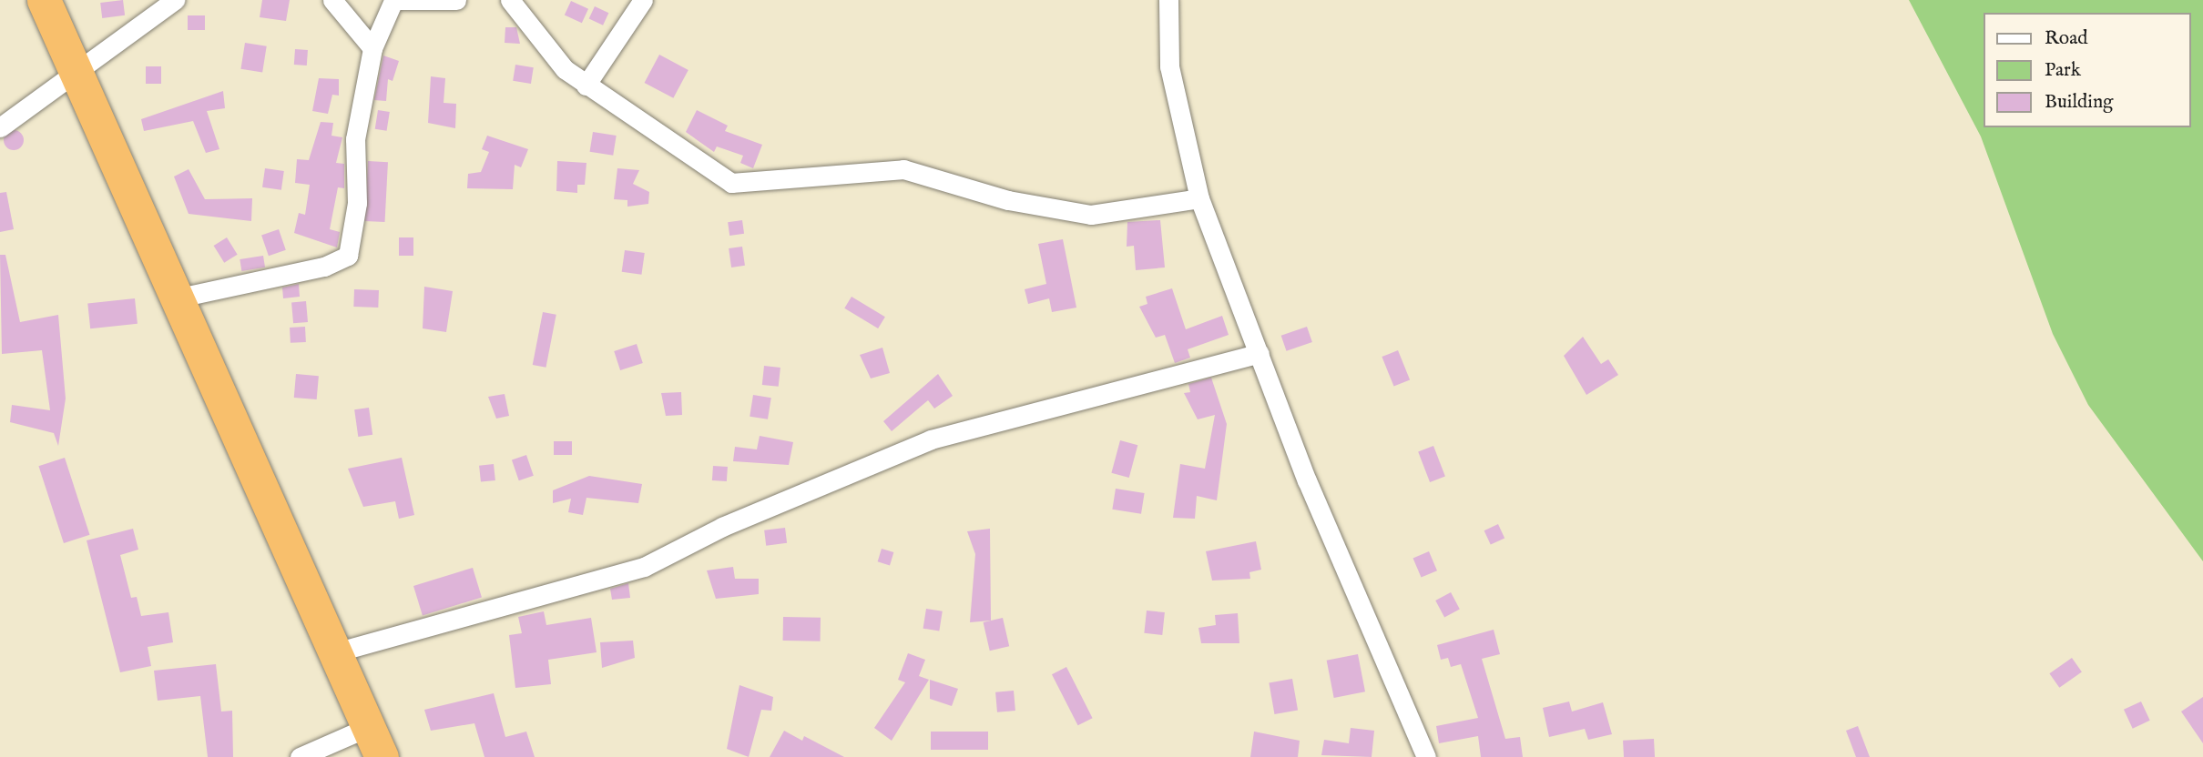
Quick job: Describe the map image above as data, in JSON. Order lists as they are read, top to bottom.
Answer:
{
  "legend": ["Road", "Park", "Building"]
}
